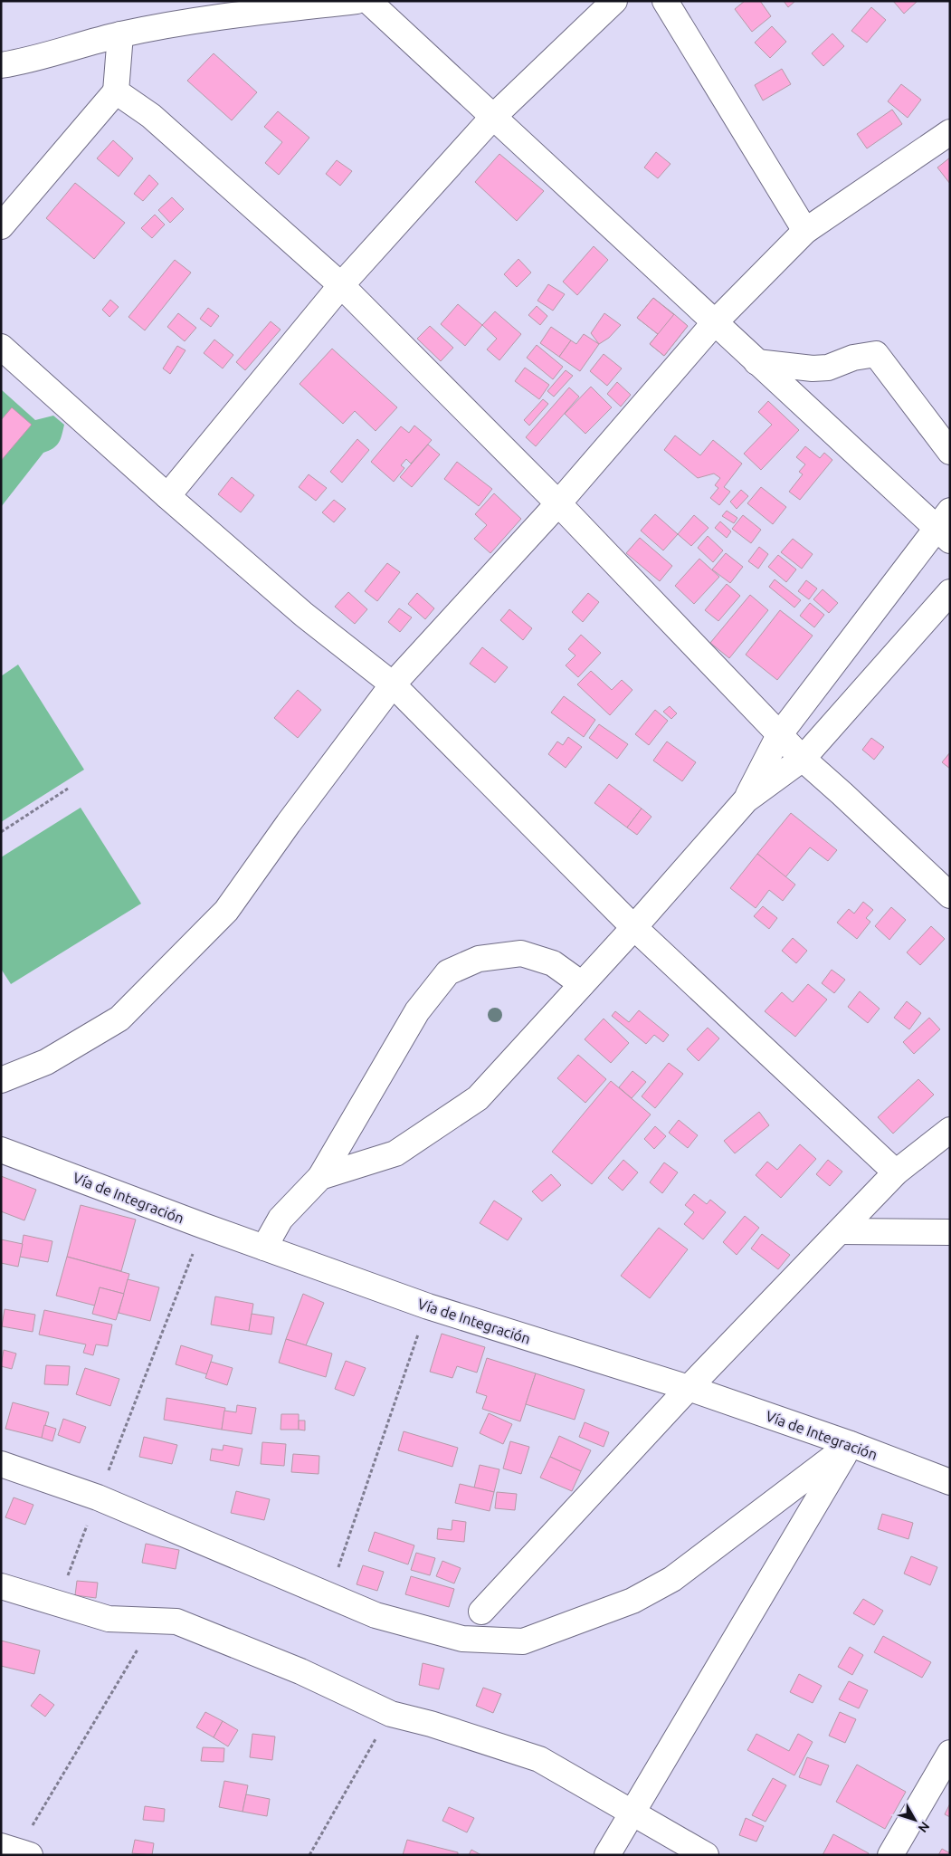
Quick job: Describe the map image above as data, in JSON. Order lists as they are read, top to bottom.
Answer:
{
  "streets": {
    "street": ["Vía de Integración"]
  },
  "north": "bottom right"
}
